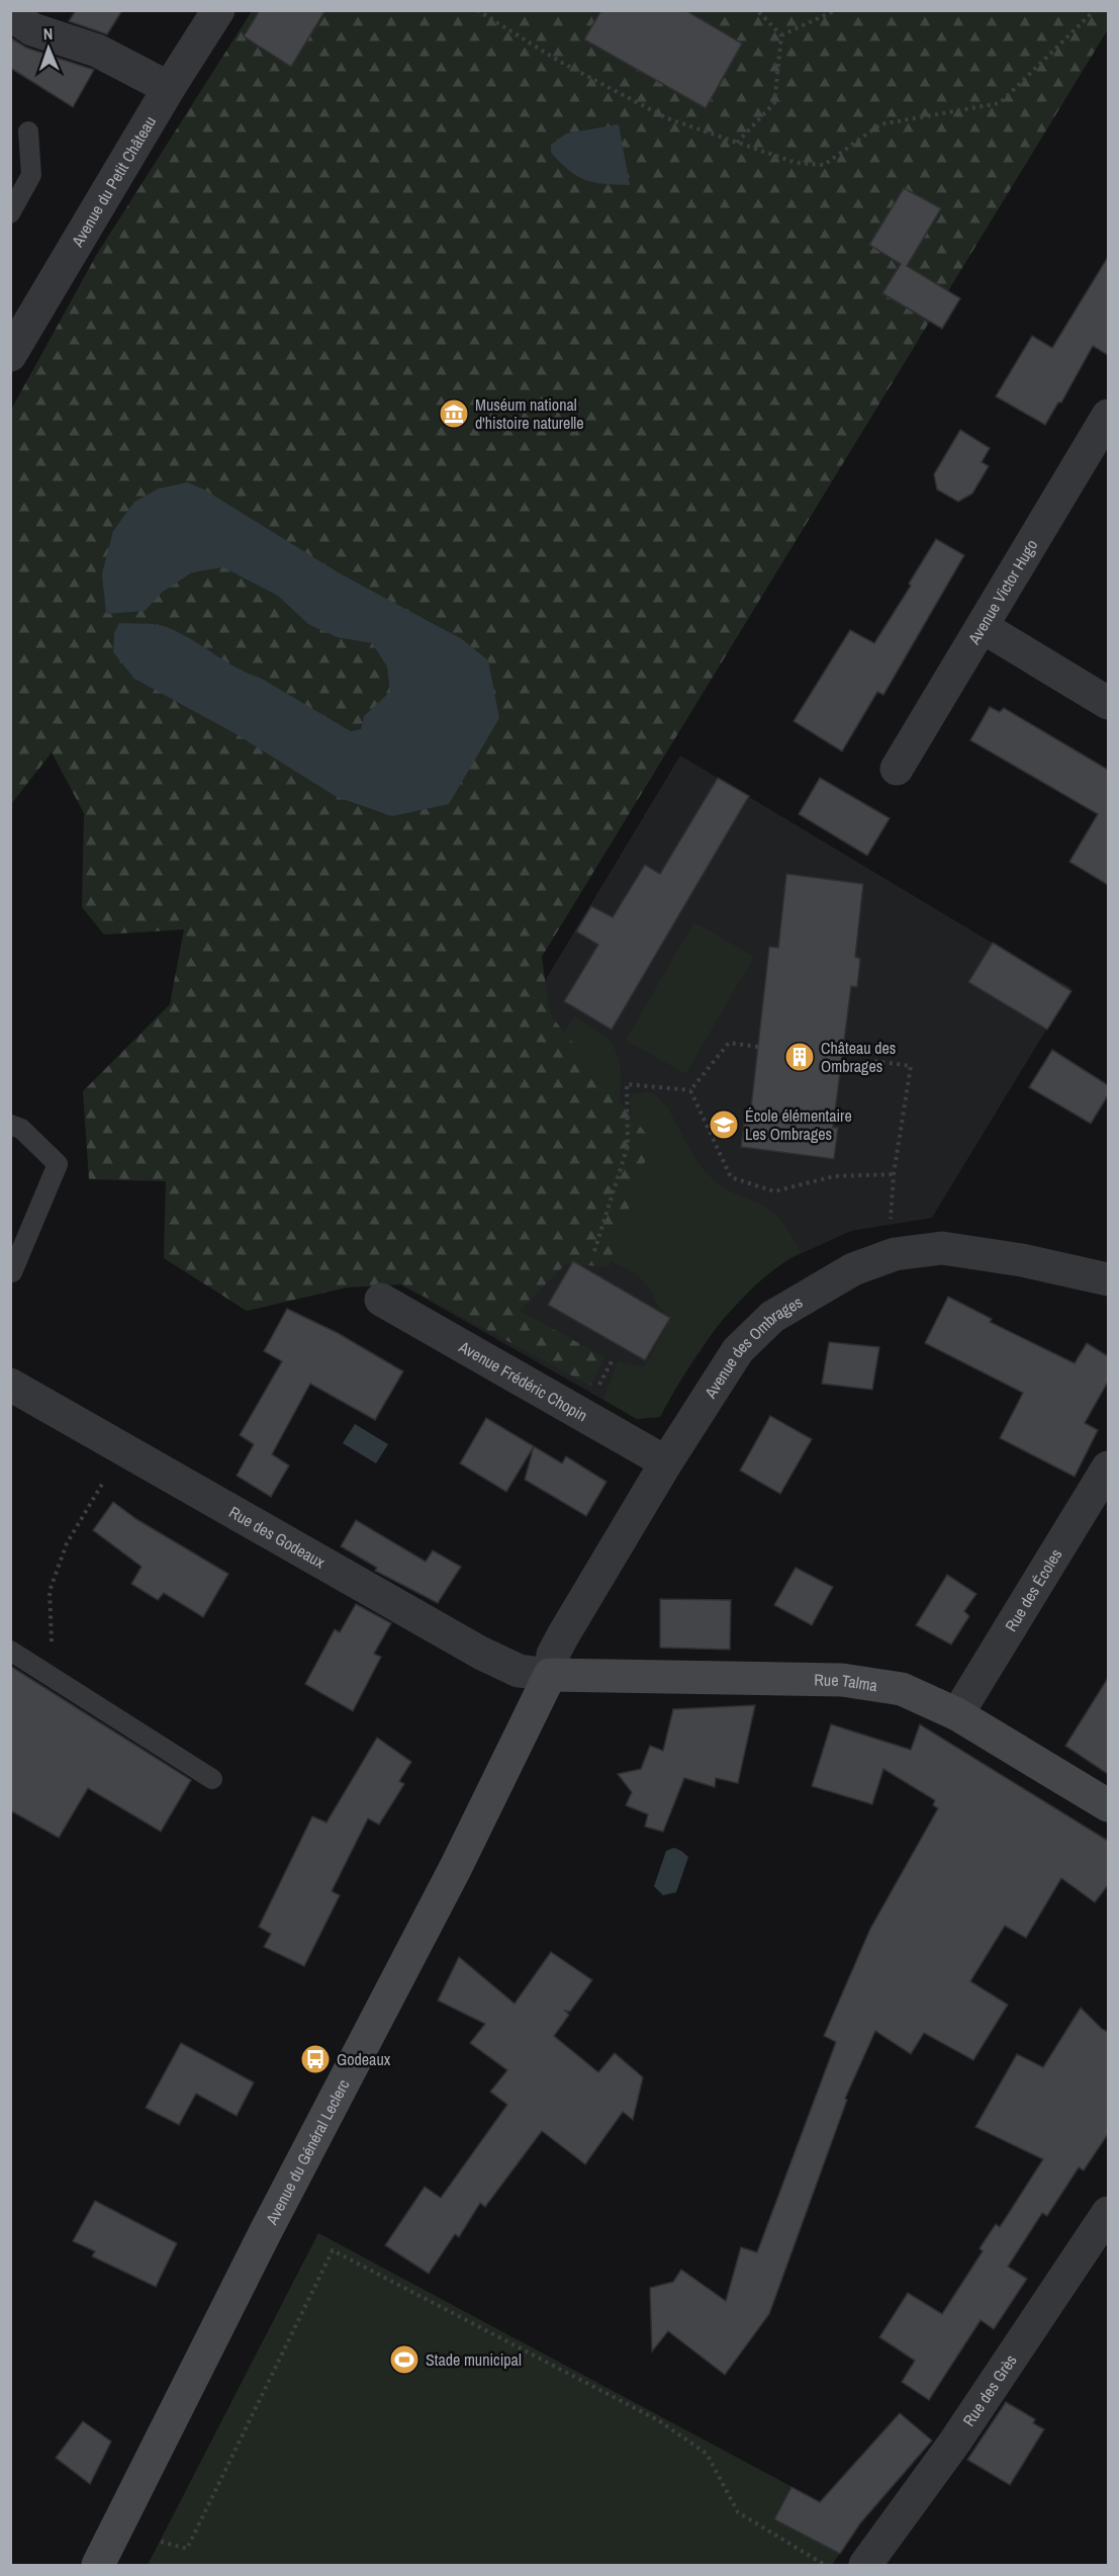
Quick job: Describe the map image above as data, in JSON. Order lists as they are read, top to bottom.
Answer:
{
  "streets": {
    "main road": ["Rue Talma", "Avenue du Général Leclerc"],
    "street": [
      "Avenue du Petit Château",
      "Avenue Victor Hugo",
      "Avenue des Ombrages",
      "Avenue Frédéric Chopin",
      "Rue des Godeaux",
      "Rue des Écoles",
      "Rue des Grès"
    ]
  },
  "crossings": [
    ["Avenue des Ombrages", "Avenue Frédéric Chopin"],
    ["Avenue des Ombrages", "Rue des Godeaux"],
    ["Avenue des Ombrages", "Rue Talma"],
    ["Avenue des Ombrages", "Avenue du Général Leclerc"],
    ["Rue des Godeaux", "Rue Talma"],
    ["Rue des Godeaux", "Avenue du Général Leclerc"],
    ["Rue des Écoles", "Rue Talma"],
    ["Rue Talma", "Avenue du Général Leclerc"]
  ],
  "places": {
    "museum": ["Muséum national d'histoire naturelle"],
    "building": ["Château des Ombrages"],
    "school or university": ["École élémentaire Les Ombrages"],
    "bus stop": ["Godeaux"],
    "sports": ["Stade municipal"]
  },
  "north": "top"
}
